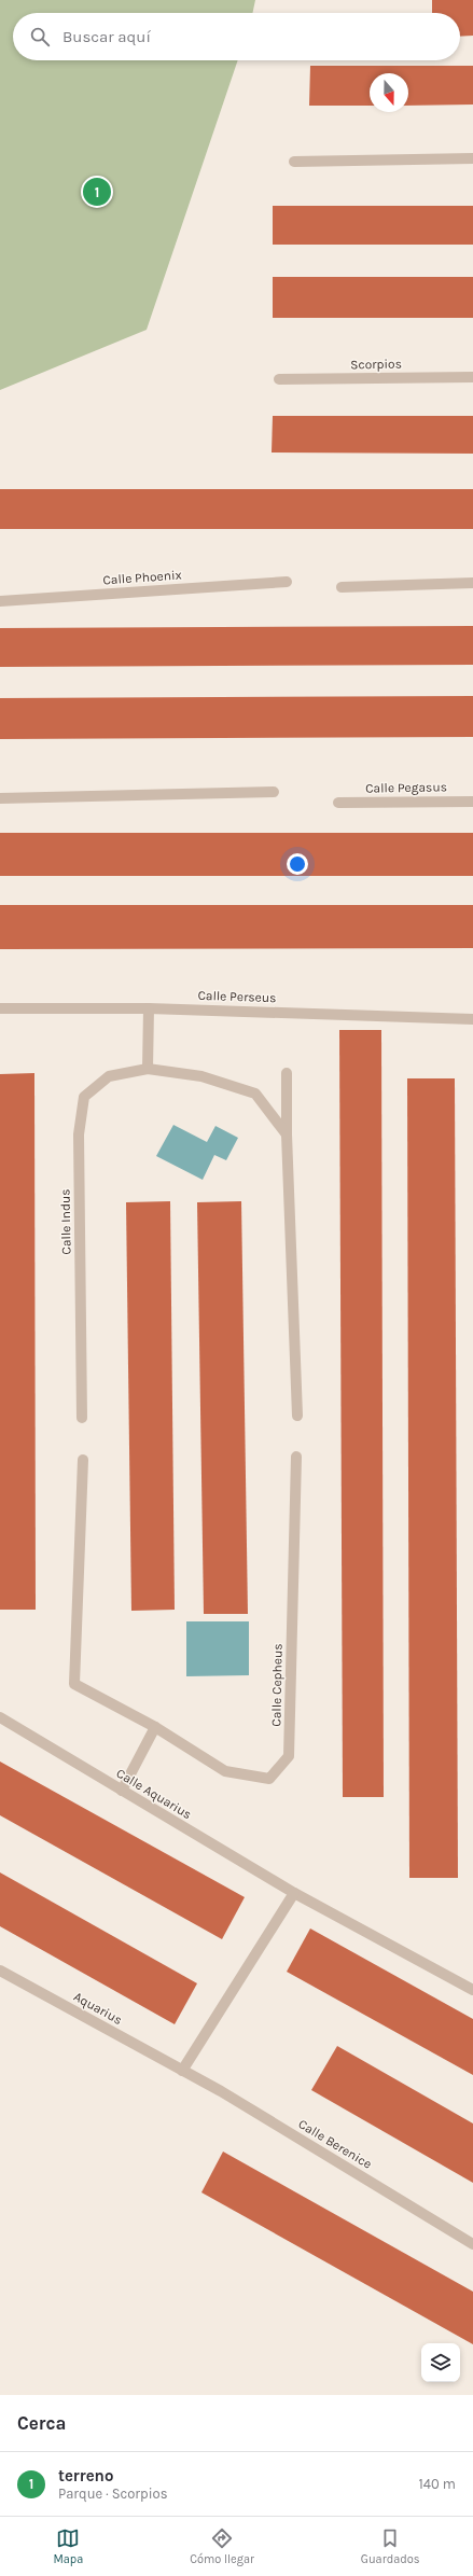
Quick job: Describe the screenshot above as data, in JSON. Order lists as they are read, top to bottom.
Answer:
{
  "streets": {
    "street": [
      "Scorpios",
      "Calle Phoenix",
      "Calle Pegasus",
      "Calle Perseus",
      "Calle Indus",
      "Calle Cepheus",
      "Calle Aquarius",
      "Aquarius",
      "Calle Berenice"
    ]
  },
  "crossings": [
    ["Aquarius", "Calle Berenice"]
  ],
  "north": "bottom",
  "page": {
    "search": "Buscar aquí",
    "pins": "1",
    "heading": "Cerca",
    "list": [
      {
        "mark": "1",
        "name": "terreno",
        "note": "Parque · Scorpios",
        "value": "140 m"
      }
    ],
    "nav": ["Mapa", "Cómo llegar", "Guardados"]
  }
}
